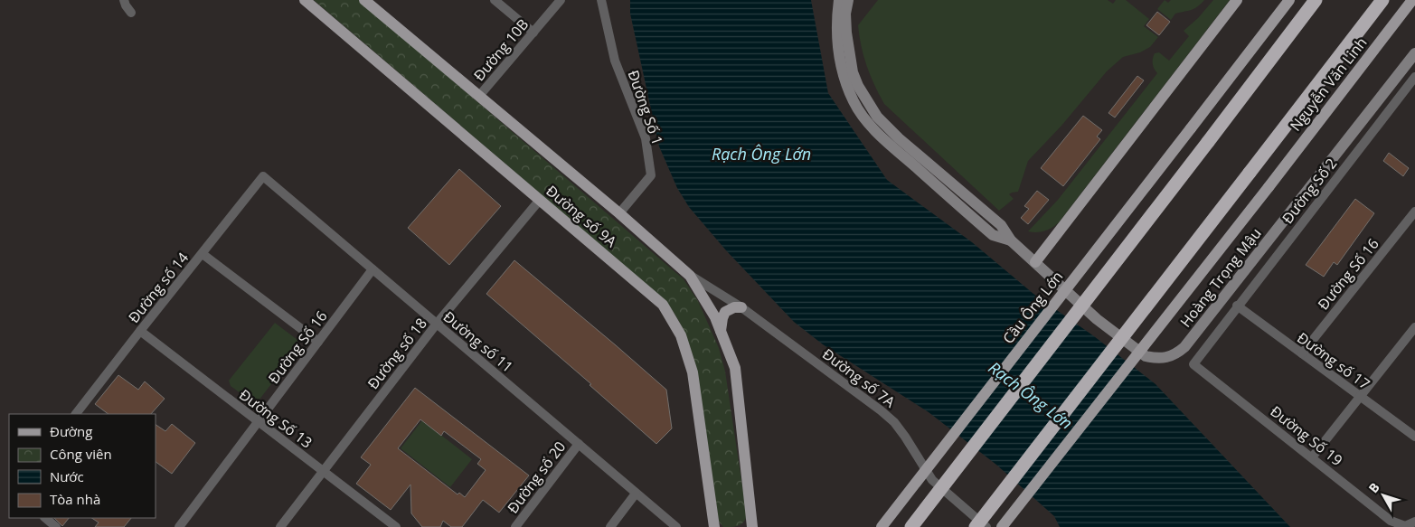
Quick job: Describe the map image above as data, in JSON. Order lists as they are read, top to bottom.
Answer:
{
  "streets": {
    "highway": ["Nguyễn Văn Linh"],
    "main road": ["Đường số 9A", "Hoàng Trọng Mậu", "Cầu Ông Lớn"],
    "street": [
      "Đường 10B",
      "Đường Số 1",
      "Đường Số 2",
      "Đường Số 16",
      "Đường số 14",
      "Đường số 11",
      "Đường số 18",
      "Đường số 17",
      "Đường số 7A",
      "Đường Số 13",
      "Đường Số 19",
      "Đường số 20"
    ]
  },
  "crossings": [
    ["Đường 10B", "Đường số 9A"],
    ["Đường Số 1", "Đường số 9A"],
    ["Đường Số 2", "Đường số 17"],
    ["Đường Số 2", "Đường Số 19"],
    ["Đường số 9A", "Đường số 18"],
    ["Đường số 9A", "Đường số 7A"],
    ["Đường Số 16", "Đường số 11"],
    ["Đường Số 16", "Đường số 17"],
    ["Đường Số 16", "Đường Số 13"],
    ["Đường số 14", "Đường số 11"],
    ["Đường số 14", "Đường Số 13"],
    ["Đường số 11", "Đường số 18"],
    ["Đường số 11", "Đường số 20"],
    ["Đường số 18", "Đường Số 13"]
  ],
  "water": ["Rạch Ông Lớn"],
  "legend": [
    "Đường",
    "Công viên",
    "Nước",
    "Tòa nhà"
  ],
  "north": "top left"
}
